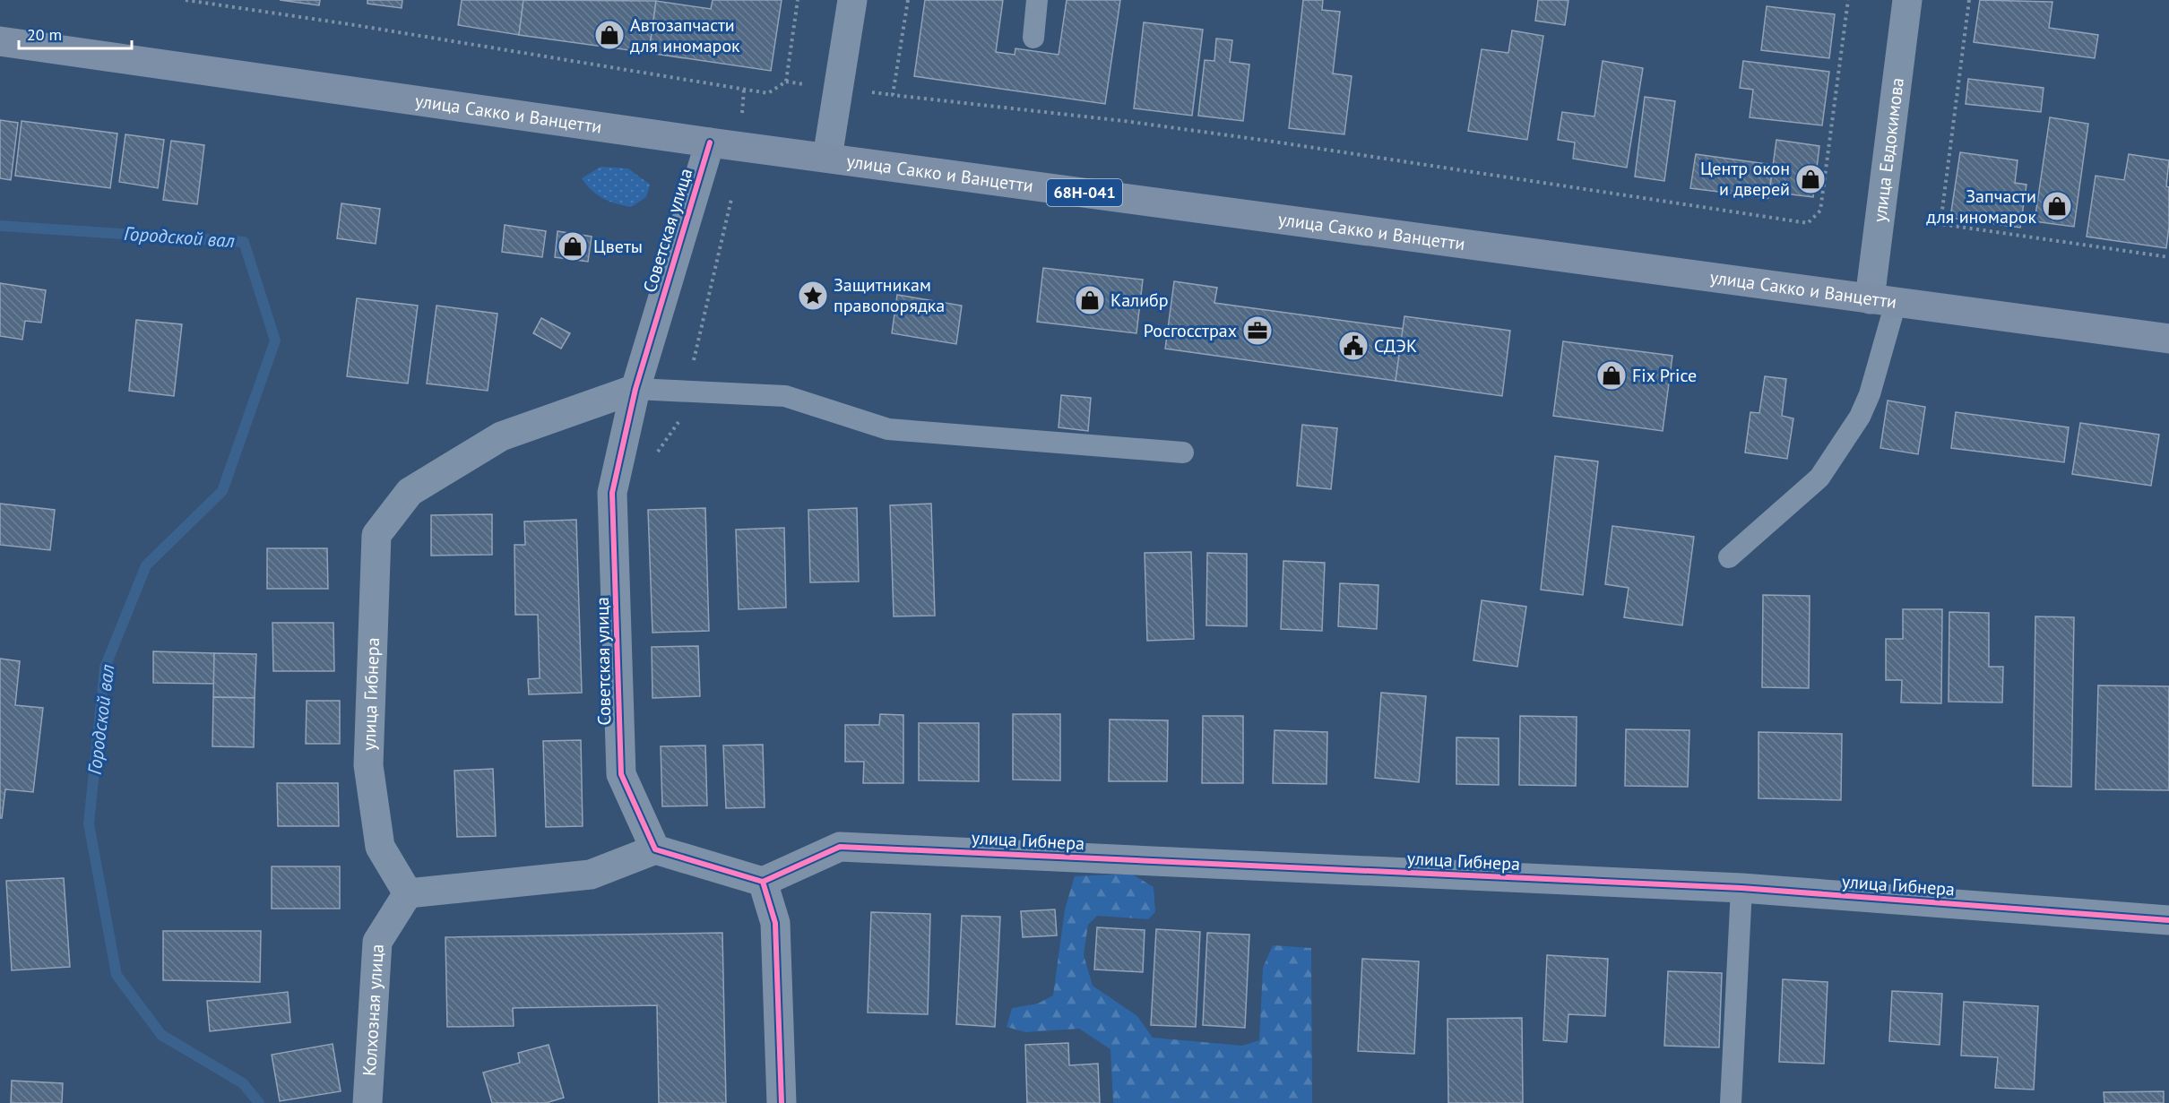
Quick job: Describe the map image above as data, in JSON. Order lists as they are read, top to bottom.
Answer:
{
  "streets": {
    "main road": ["улица Сакко и Ванцетти", "68Н-041"],
    "street": [
      "улица Евдокимова",
      "Советская улица",
      "улица Гибнера",
      "Колхозная улица"
    ]
  },
  "crossings": [
    ["улица Сакко и Ванцетти", "улица Евдокимова"],
    ["улица Сакко и Ванцетти", "Советская улица"],
    ["Советская улица", "улица Гибнера"],
    ["улица Гибнера", "Колхозная улица"]
  ],
  "water": ["Городской вал"],
  "places": {
    "shop": [
      "Автозапчасти для иномарок",
      "Центр окон и дверей",
      "Запчасти для иномарок",
      "Цветы",
      "Калибр",
      "Fix Price"
    ],
    "place": ["Защитникам правопорядка"],
    "office": ["Росгосстрах"],
    "public building": ["СДЭК"]
  },
  "scale_bar": "20 m"
}
